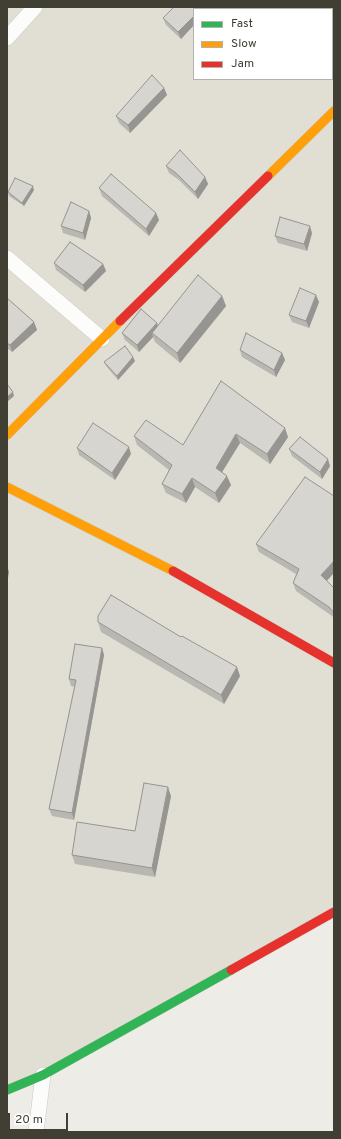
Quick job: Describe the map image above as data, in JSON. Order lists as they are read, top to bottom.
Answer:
{
  "legend": ["Fast", "Slow", "Jam"],
  "scale_bar": "20 m"
}
